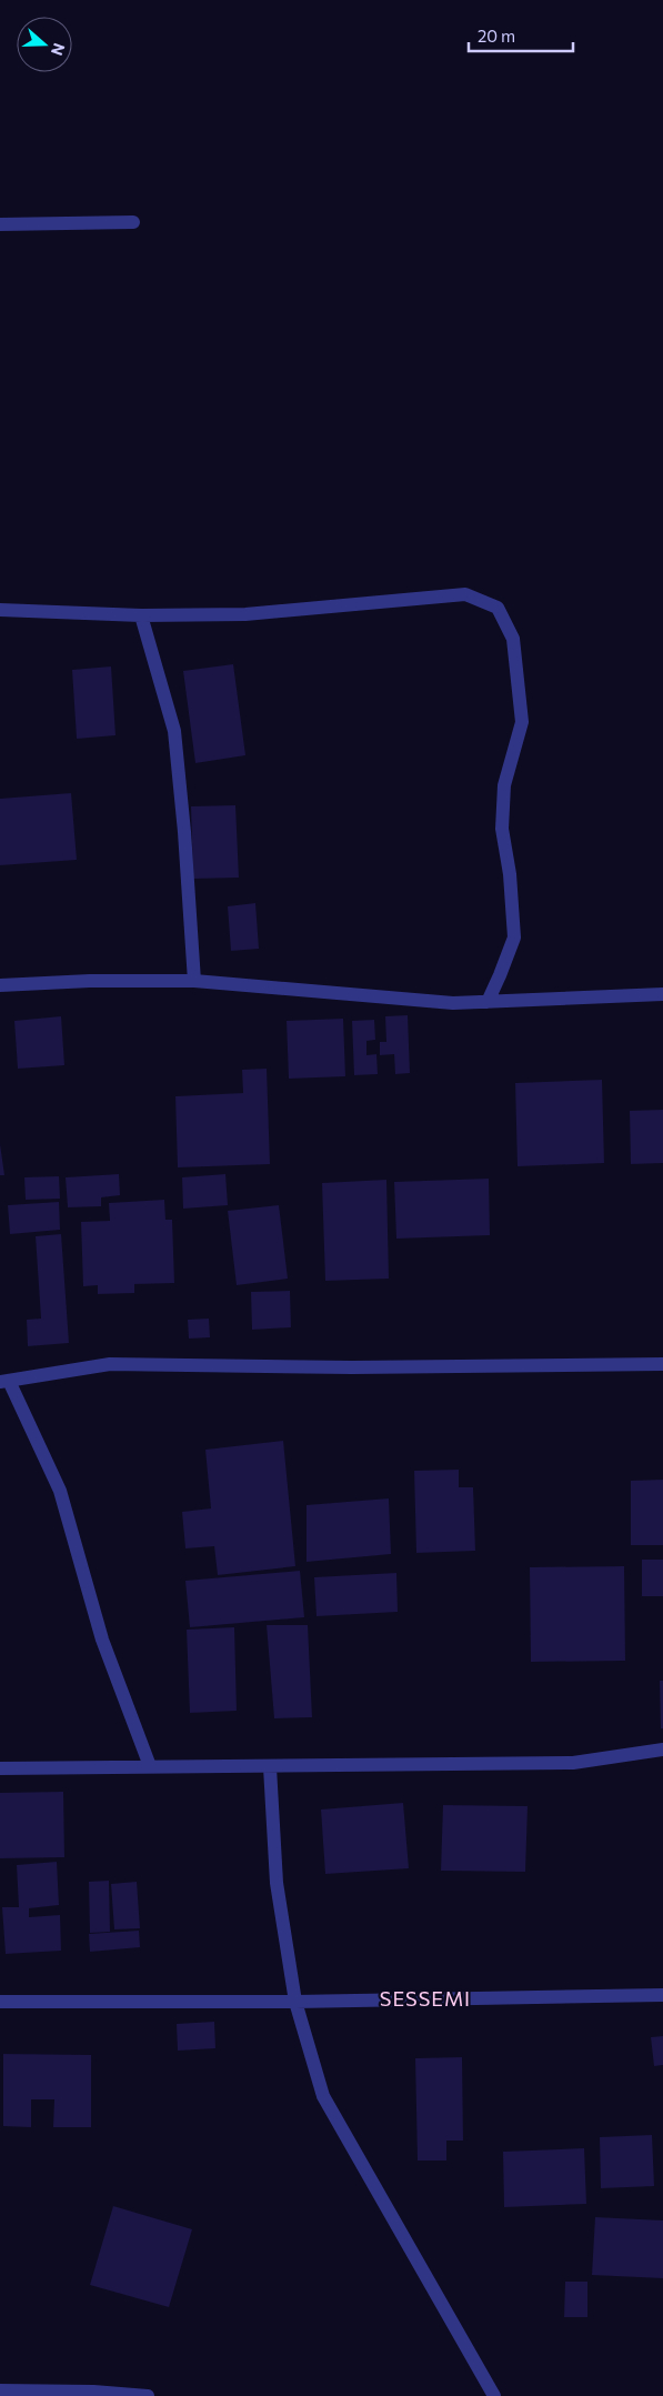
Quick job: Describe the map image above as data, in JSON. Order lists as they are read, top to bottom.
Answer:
{
  "districts": ["SESSEMI"],
  "scale_bar": "20 m",
  "north": "right"
}
